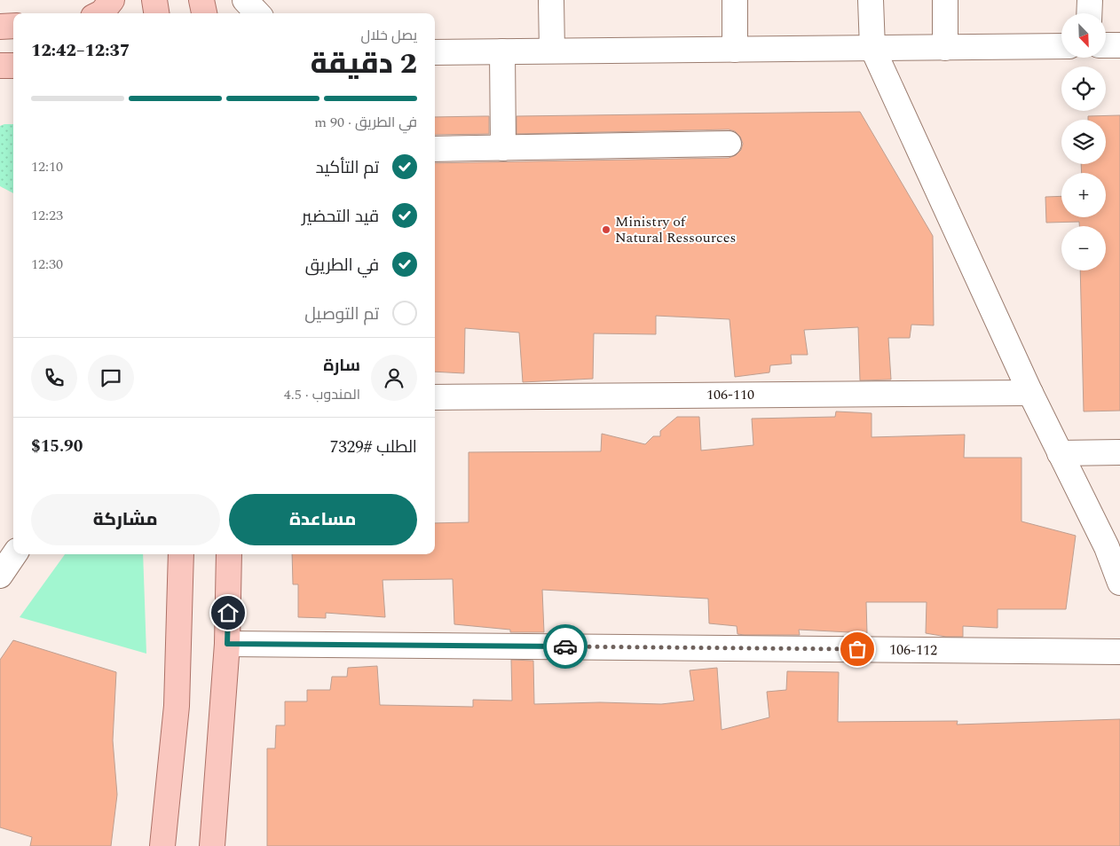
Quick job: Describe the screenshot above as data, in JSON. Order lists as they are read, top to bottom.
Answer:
{
  "streets": {
    "street": ["106-110", "106-112"]
  },
  "places": ["Ministry of Natural Ressources"],
  "north": "bottom right",
  "page": {
    "map_buttons": ["+", "−"],
    "heading": ["2 دقيقة", "يصل خلال", "12:37–12:42"],
    "panel": [
      "سارة",
      "المندوب · 4.5",
      "الطلب #7329",
      "$15.90"
    ],
    "bar": "في الطريق · 90 m",
    "list": [
      ["تم التأكيد", "12:10"],
      ["قيد التحضير", "12:23"],
      ["في الطريق", "12:30"],
      "تم التوصيل"
    ],
    "buttons": ["مساعدة", "مشاركة"]
  }
}
